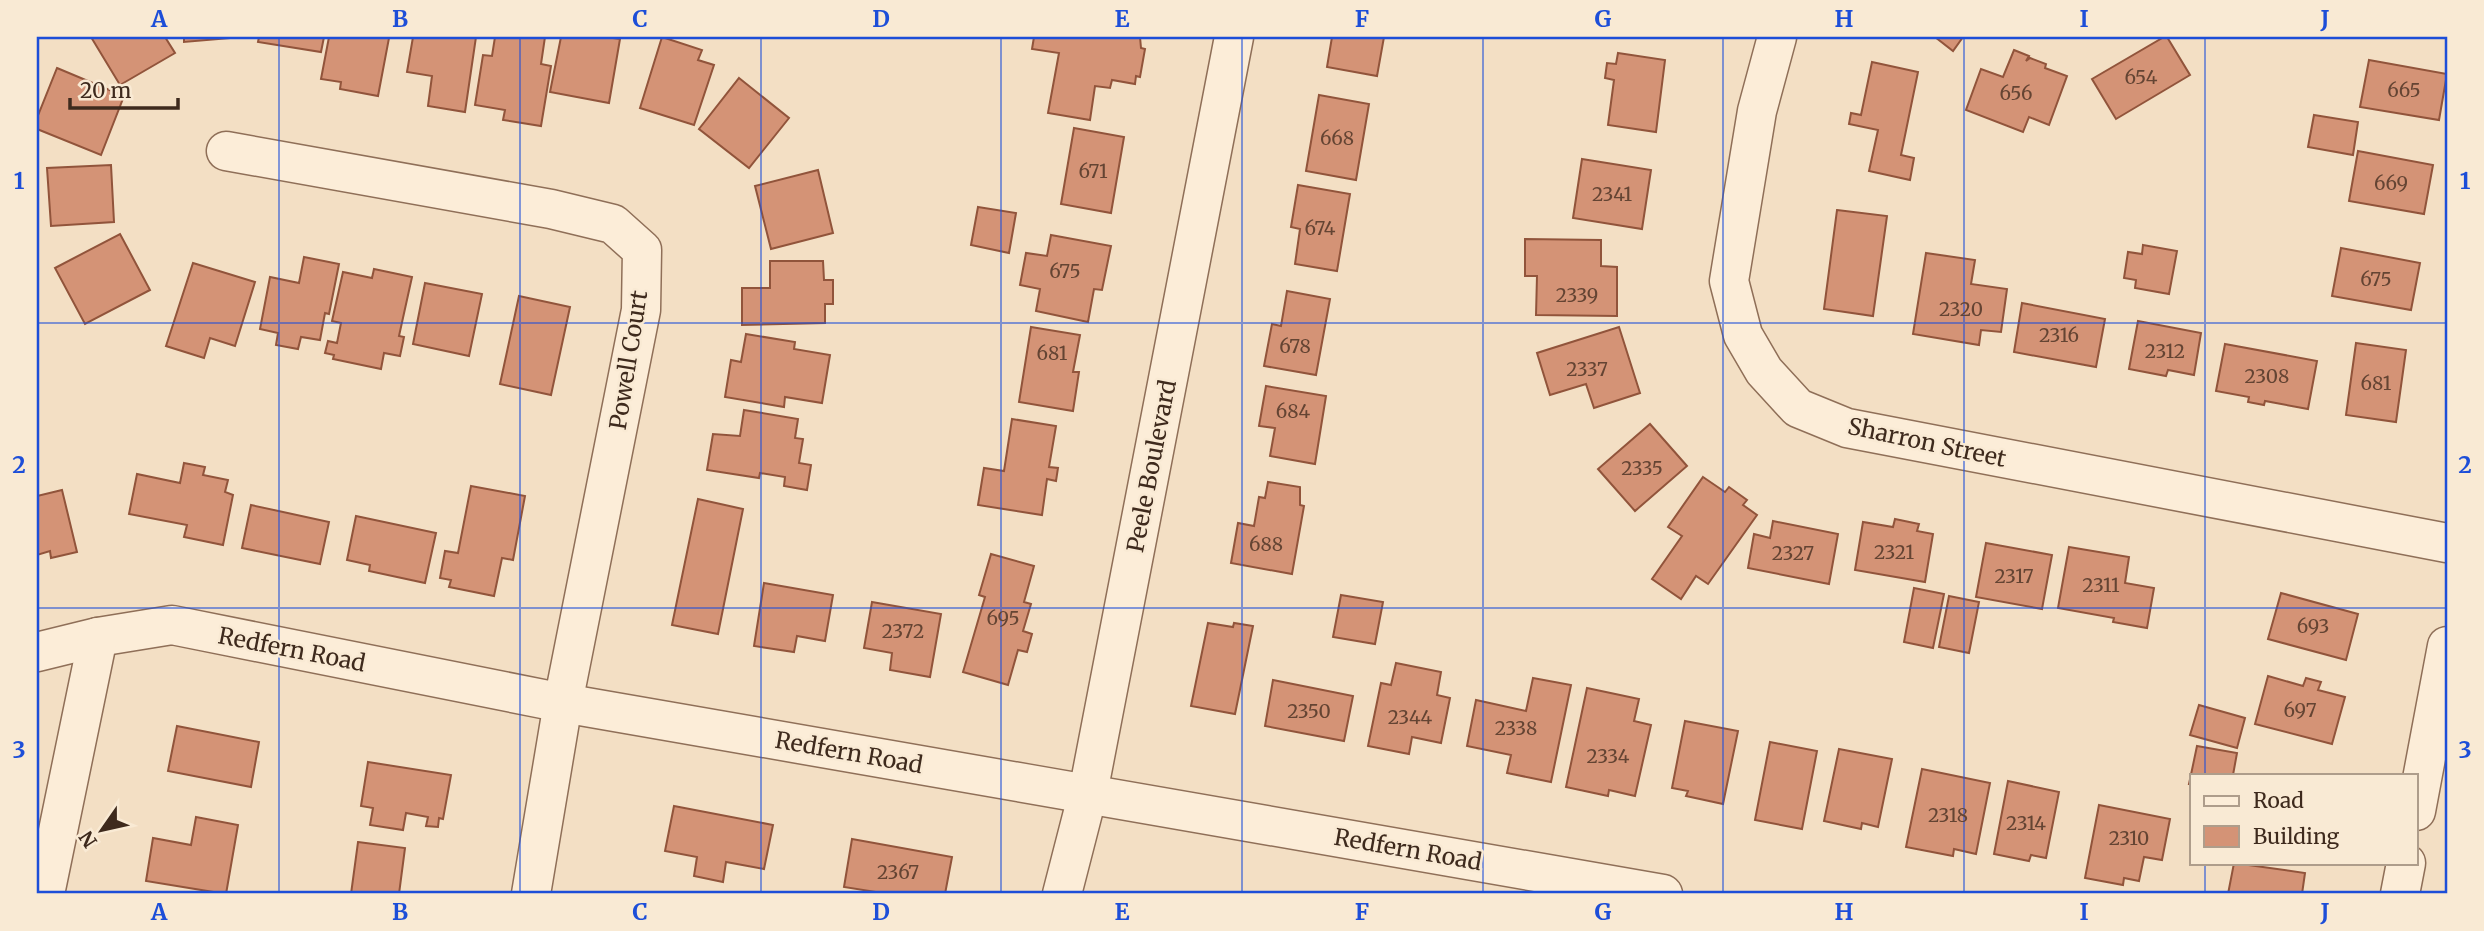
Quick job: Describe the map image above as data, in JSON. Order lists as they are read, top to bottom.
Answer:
{
  "streets": {
    "street": [
      "Powell Court",
      "Sharron Street",
      "Peele Boulevard",
      "Redfern Road"
    ]
  },
  "crossings": [
    ["Powell Court", "Redfern Road"],
    ["Peele Boulevard", "Redfern Road"]
  ],
  "house_numbers": [
    "654",
    "665",
    "656",
    "668",
    "671",
    "669",
    "2341",
    "674",
    "675",
    "675",
    "2339",
    "2320",
    "2316",
    "678",
    "2312",
    "681",
    "2337",
    "2308",
    "681",
    "684",
    "2335",
    "688",
    "2321",
    "2327",
    "2317",
    "2311",
    "695",
    "693",
    "2372",
    "697",
    "2350",
    "2344",
    "2338",
    "2334",
    "2318",
    "2314",
    "2310",
    "2367"
  ],
  "legend": ["Road", "Building"],
  "scale_bar": "20 m",
  "north": "bottom left",
  "grid": {
    "columns": [
      "A",
      "B",
      "C",
      "D",
      "E",
      "F",
      "G",
      "H",
      "I",
      "J"
    ],
    "rows": ["1", "2", "3"]
  }
}
